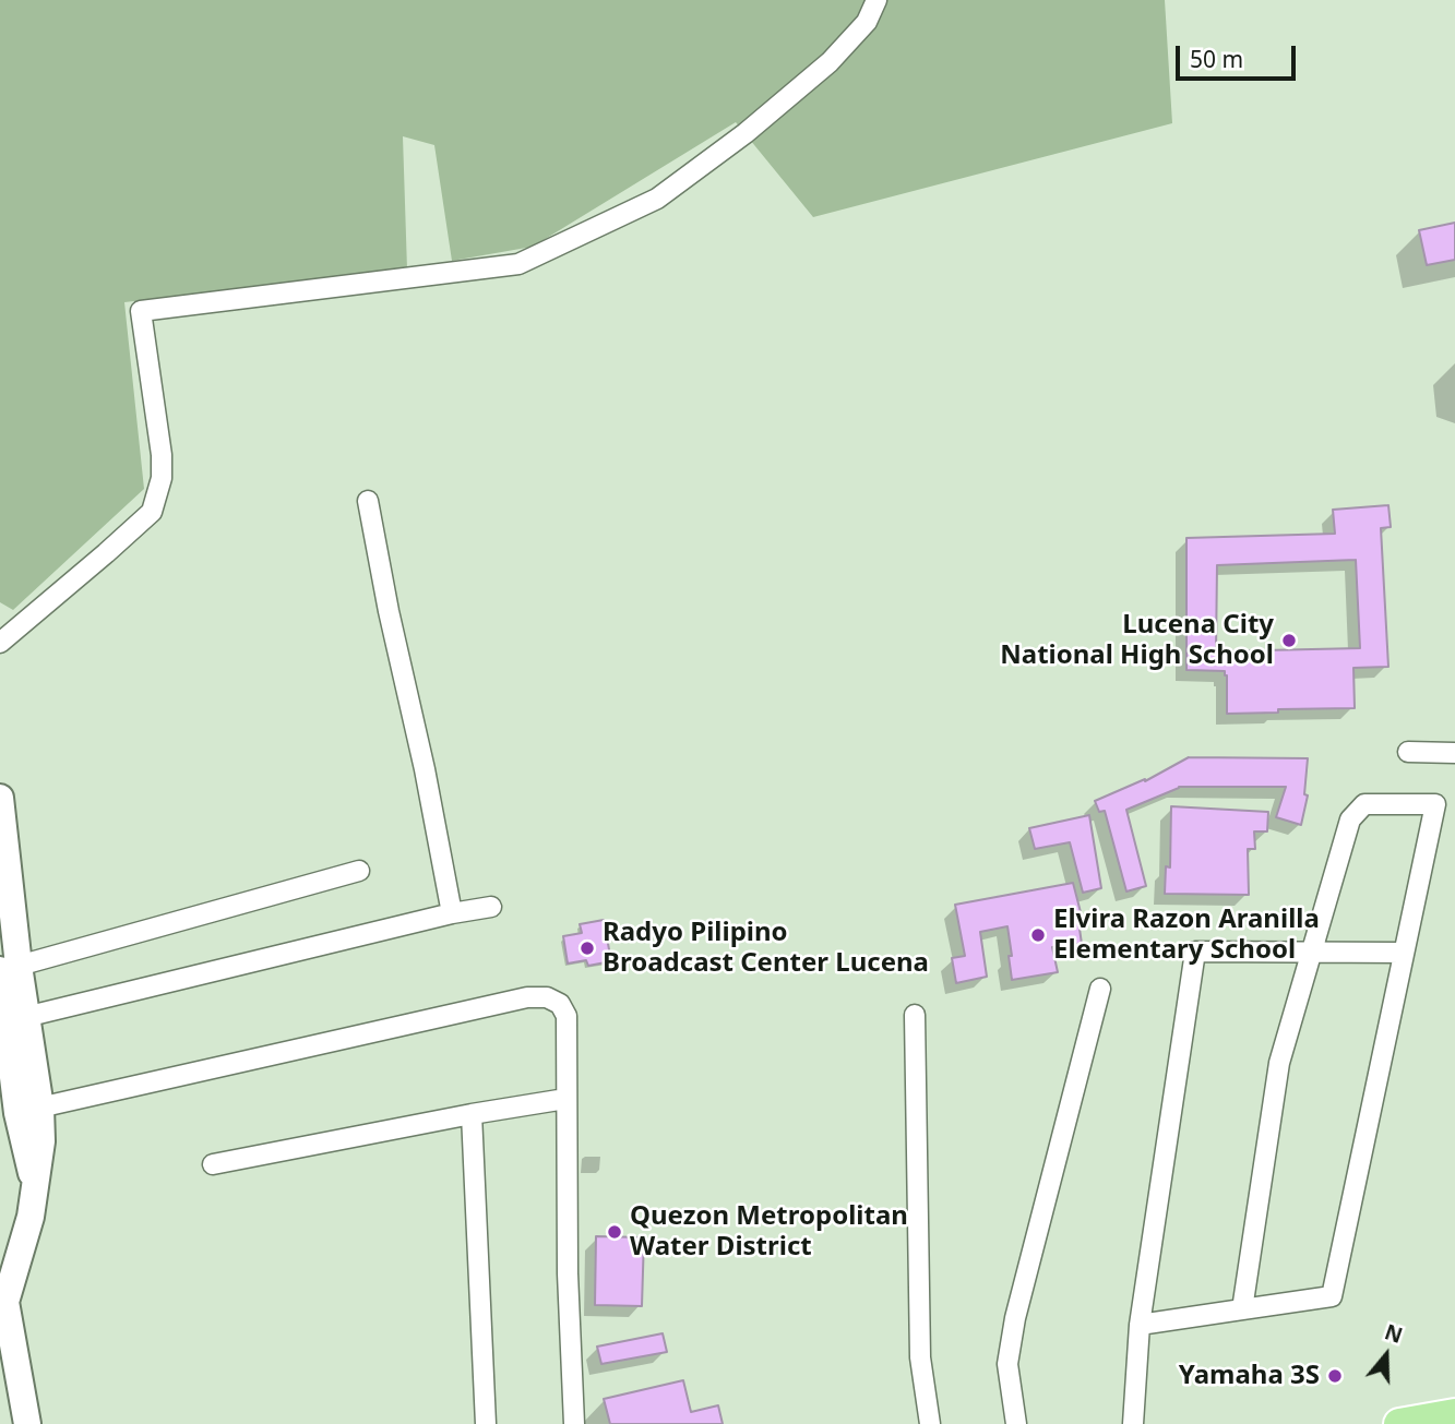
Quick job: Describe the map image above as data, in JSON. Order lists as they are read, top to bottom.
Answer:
{
  "places": [
    "Lucena City National High School",
    "Elvira Razon Aranilla Elementary School",
    "Radyo Pilipino Broadcast Center Lucena",
    "Quezon Metropolitan Water District",
    "Yamaha 3S"
  ],
  "scale_bar": "50 m",
  "north": "top"
}
